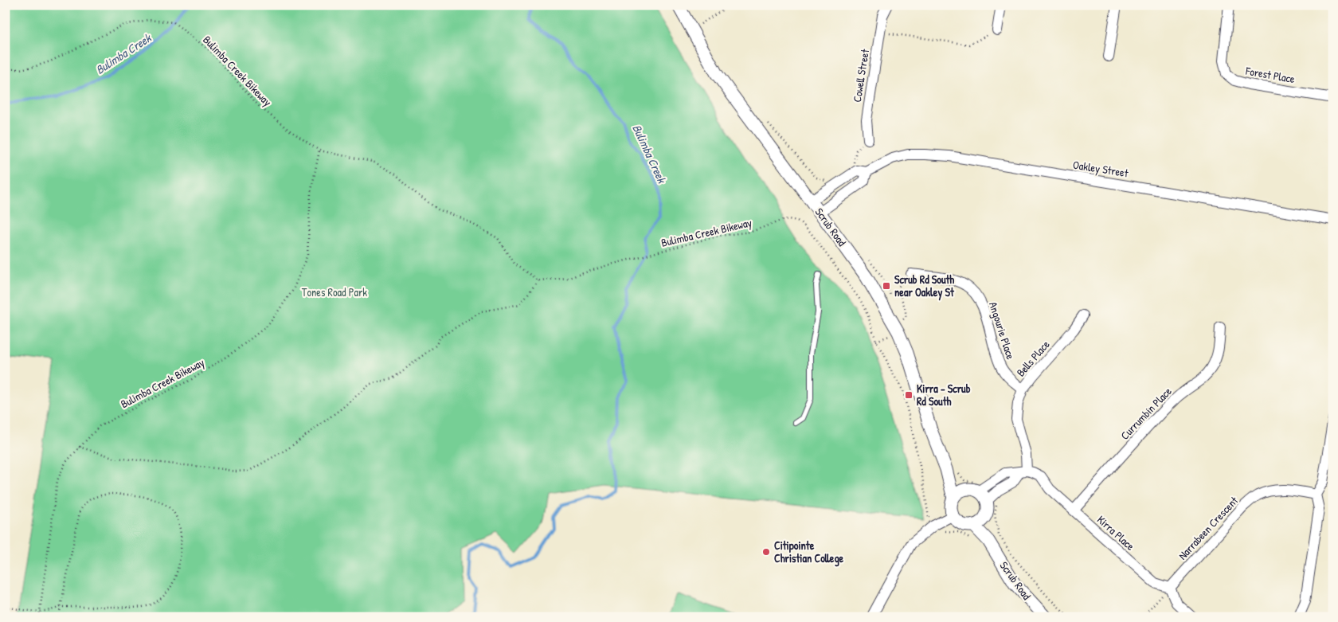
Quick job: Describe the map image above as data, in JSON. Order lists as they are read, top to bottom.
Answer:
{
  "streets": {
    "street": [
      "Forest Place",
      "Cowell Street",
      "Oakley Street",
      "Scrub Road",
      "Angourie Place",
      "Bells Place",
      "Currumbin Place",
      "Narrabeen Crescent",
      "Kirra Place"
    ],
    "path": ["Bulimba Creek Bikeway"]
  },
  "crossings": [
    ["Oakley Street", "Scrub Road"],
    ["Angourie Place", "Bells Place"],
    ["Bells Place", "Kirra Place"],
    ["Currumbin Place", "Kirra Place"],
    ["Narrabeen Crescent", "Kirra Place"]
  ],
  "water": ["Bulimba Creek"],
  "parks": ["Tones Road Park"],
  "places": {
    "transit": ["Scrub Rd South near Oakley St", "Kirra - Scrub Rd South"],
    "other": ["Citipointe Christian College"]
  }
}
